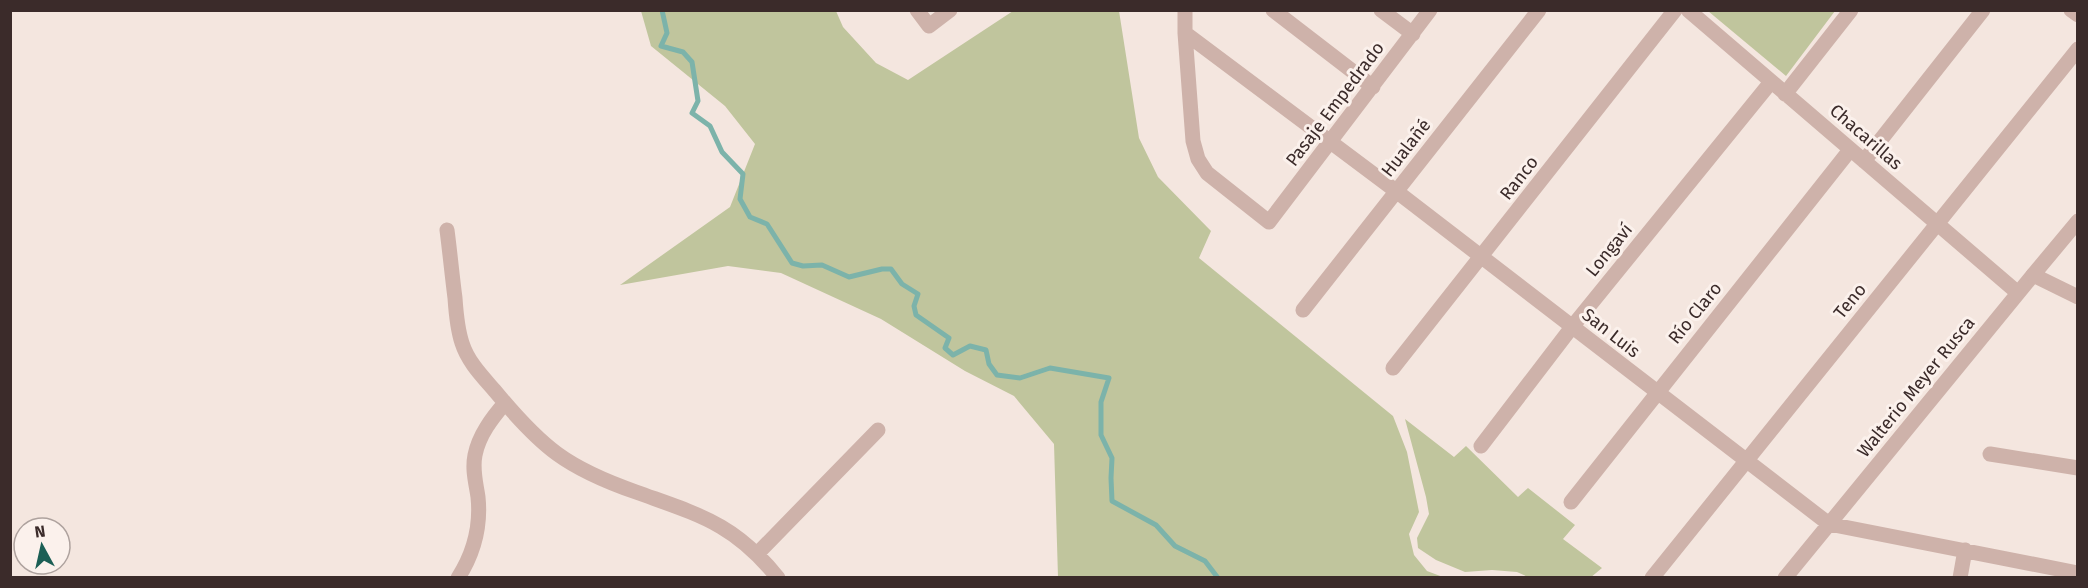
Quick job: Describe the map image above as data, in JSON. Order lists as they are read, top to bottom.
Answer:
{
  "streets": {
    "street": [
      "Pasaje Empedrado",
      "Chacarillas",
      "Hualañé",
      "Ranco",
      "Longaví",
      "Teno",
      "Río Claro",
      "San Luis",
      "Walterio Meyer Rusca"
    ]
  },
  "crossings": [
    ["Pasaje Empedrado", "San Luis"],
    ["Chacarillas", "Longaví"],
    ["Chacarillas", "Teno"],
    ["Chacarillas", "Río Claro"],
    ["Chacarillas", "Walterio Meyer Rusca"],
    ["Hualañé", "San Luis"],
    ["Ranco", "San Luis"],
    ["Longaví", "San Luis"],
    ["Teno", "San Luis"],
    ["Río Claro", "San Luis"],
    ["San Luis", "Walterio Meyer Rusca"]
  ],
  "north": "top"
}
